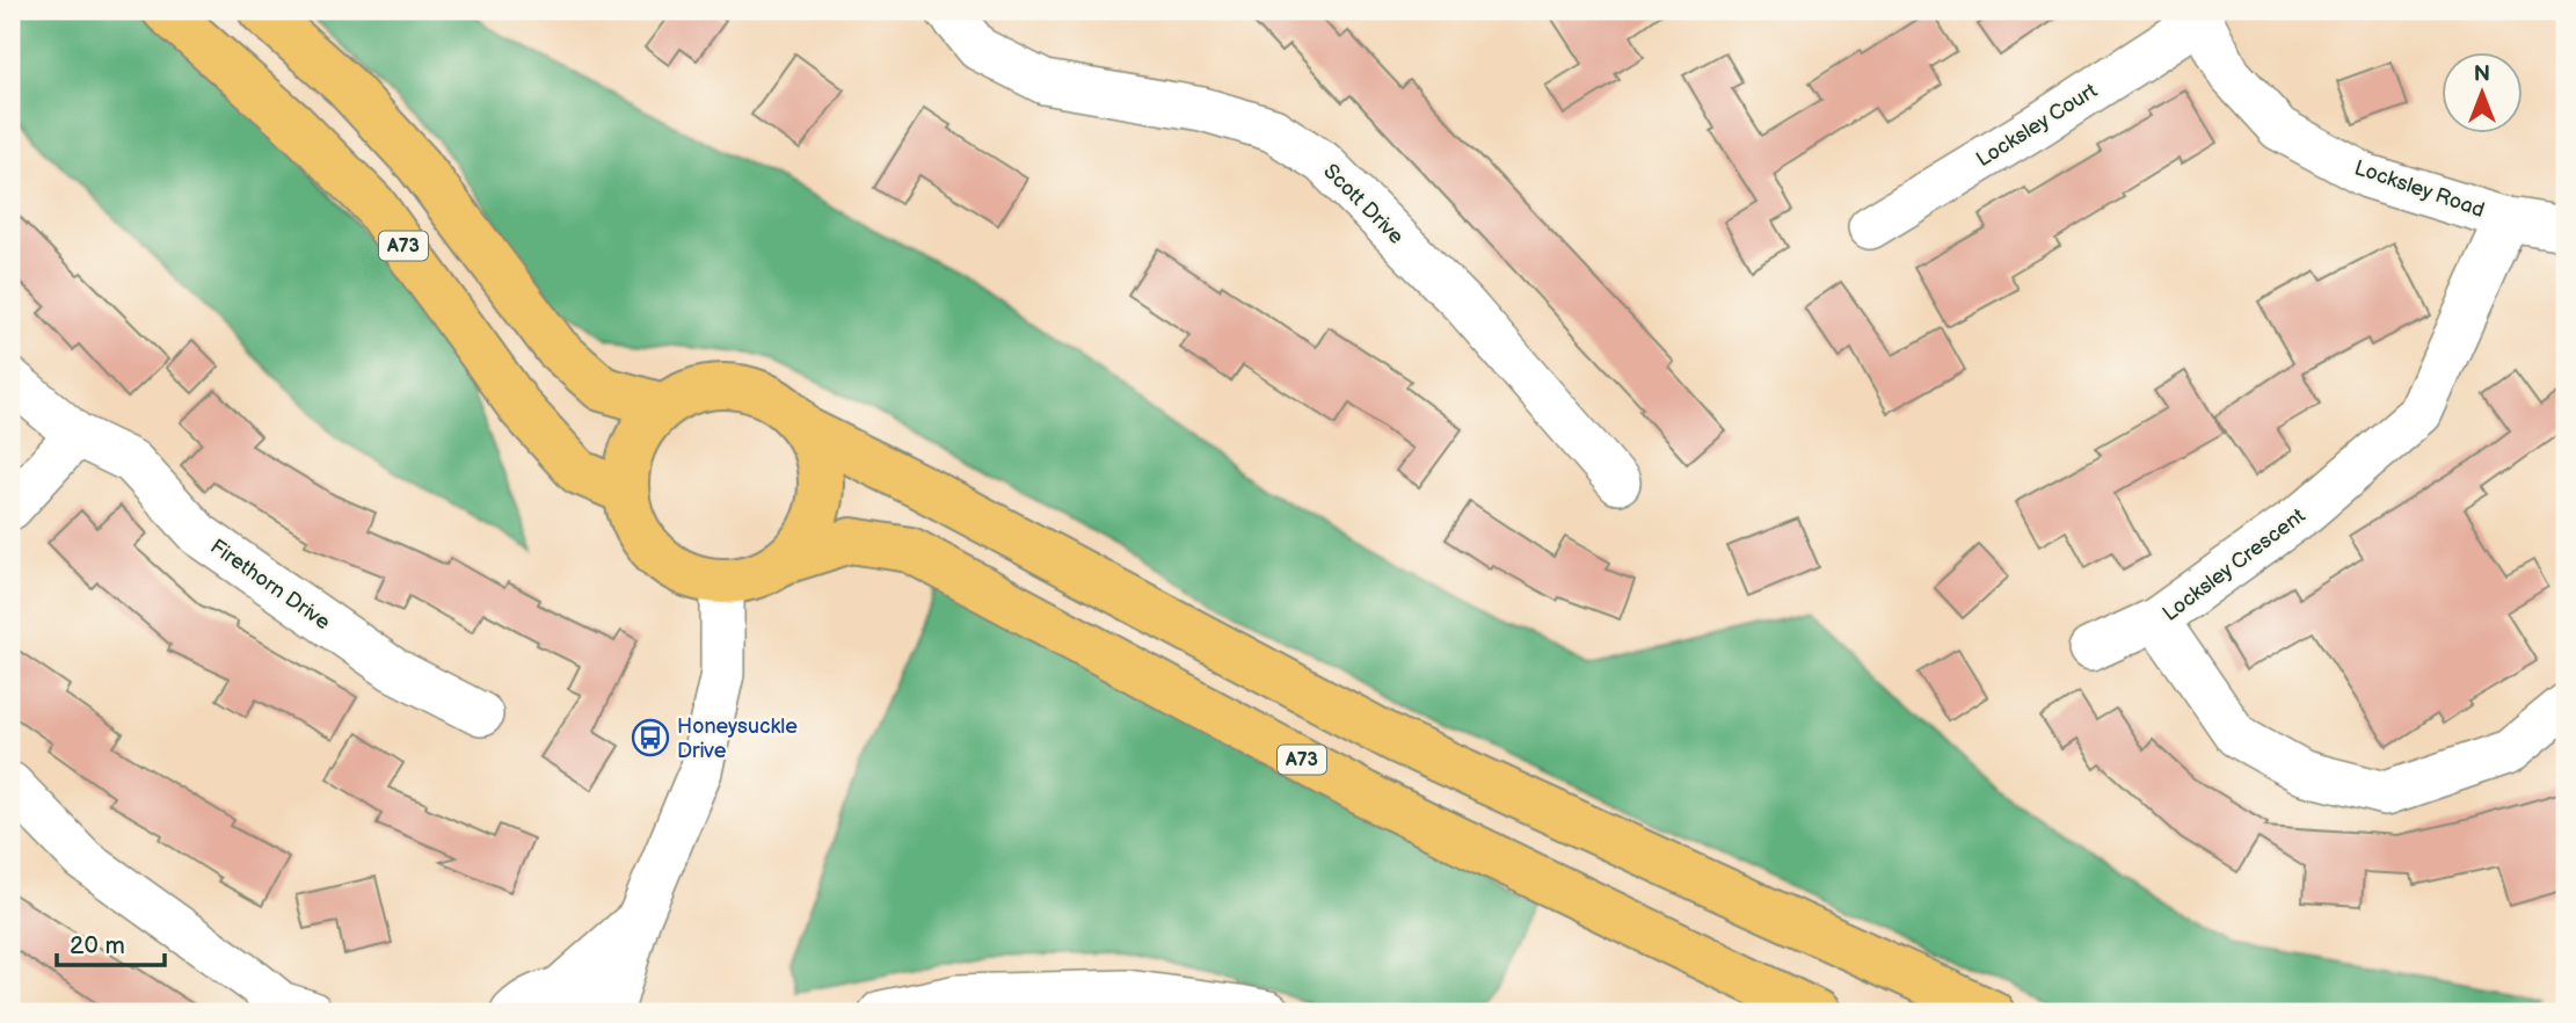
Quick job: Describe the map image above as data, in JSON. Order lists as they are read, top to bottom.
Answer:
{
  "streets": {
    "main road": ["A73"],
    "street": [
      "Locksley Court",
      "Locksley Road",
      "Scott Drive",
      "Locksley Crescent",
      "Firethorn Drive"
    ]
  },
  "crossings": [
    ["Locksley Court", "Locksley Road"],
    ["Locksley Road", "Locksley Crescent"]
  ],
  "places": {
    "bus stop": ["Honeysuckle Drive"]
  },
  "scale_bar": "20 m",
  "north": "top"
}
